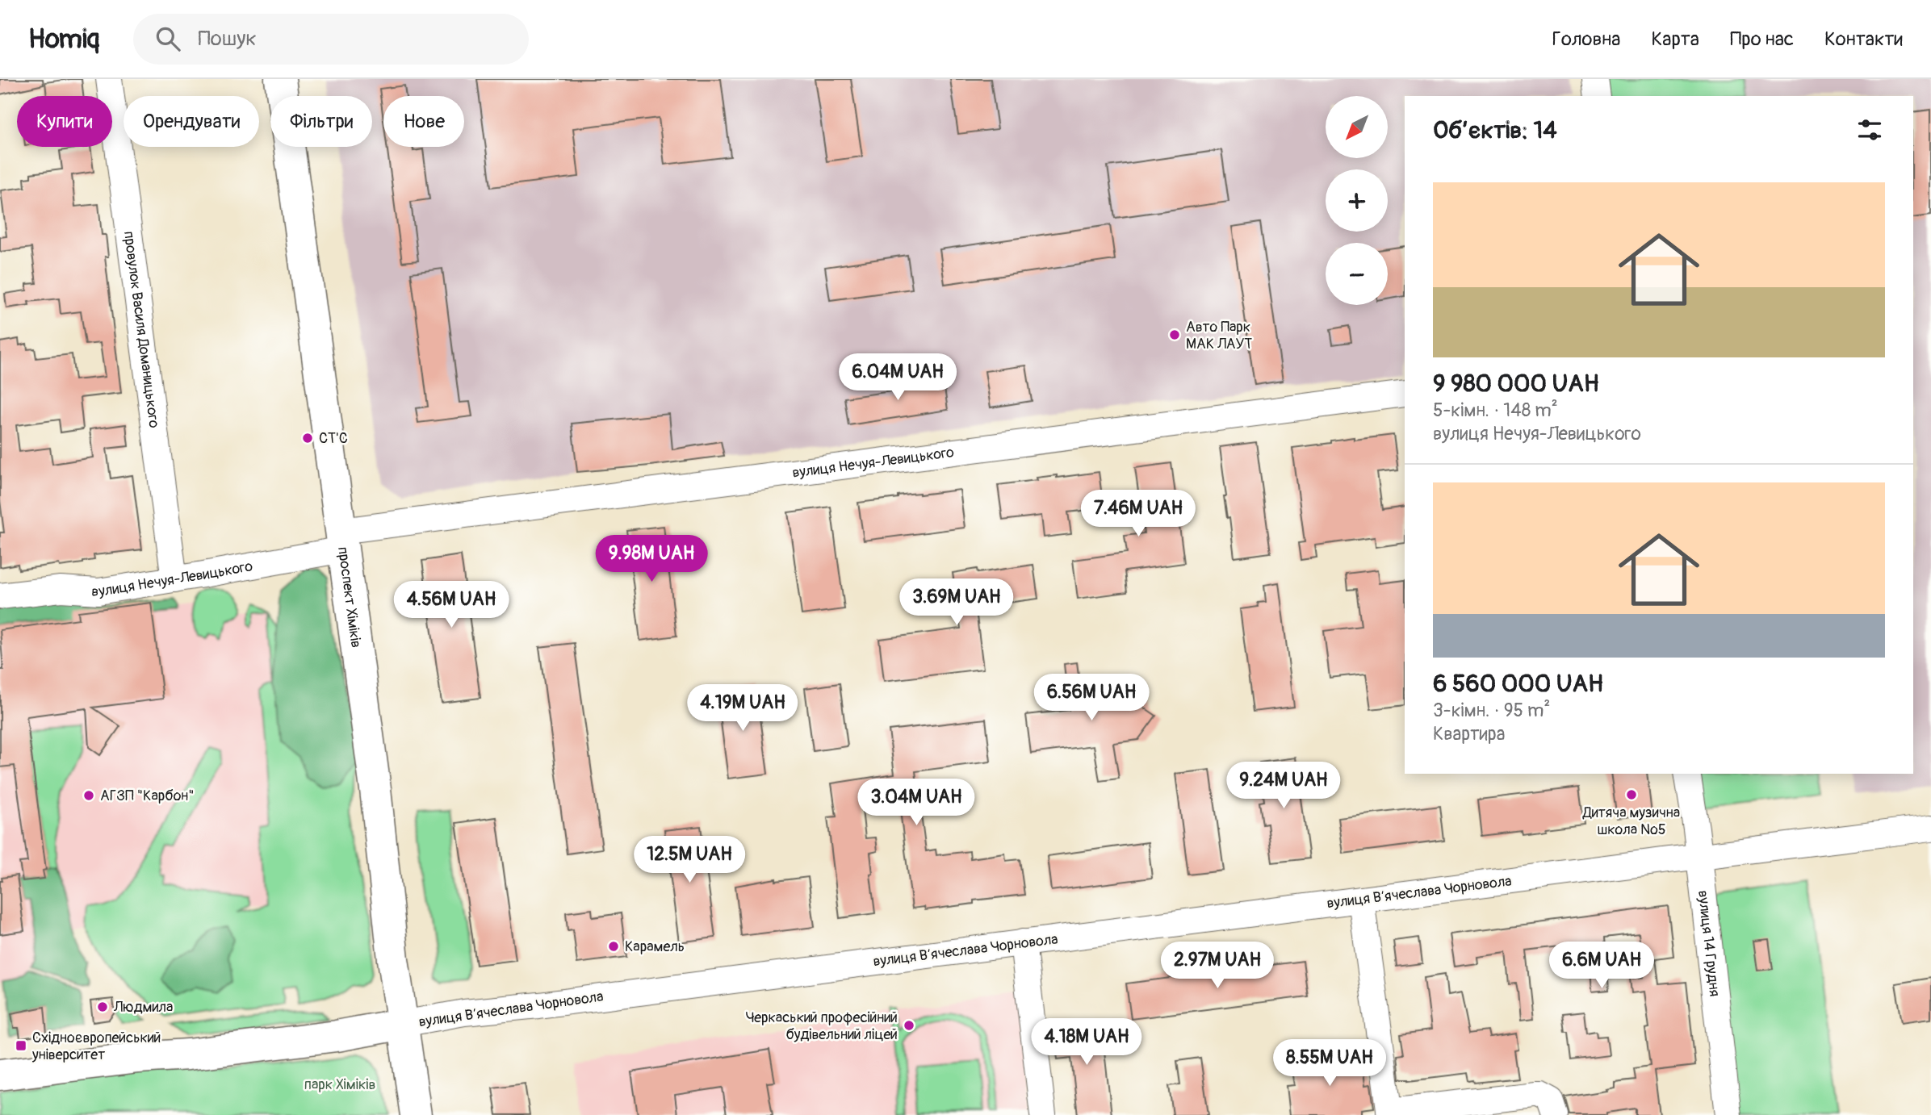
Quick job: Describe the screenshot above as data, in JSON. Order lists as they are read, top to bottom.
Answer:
{
  "streets": {
    "main road": ["проспект Хіміків", "вулиця Вʼячеслава Чорновола"],
    "street": ["провулок Василя Доманицького", "вулиця Нечуя-Левицького", "вулиця 14 Грудня"]
  },
  "crossings": [
    ["провулок Василя Доманицького", "вулиця Нечуя-Левицького"],
    ["вулиця Нечуя-Левицького", "проспект Хіміків"],
    ["проспект Хіміків", "вулиця Вʼячеслава Чорновола"],
    ["вулиця Вʼячеслава Чорновола", "вулиця 14 Грудня"]
  ],
  "parks": ["парк Хіміків"],
  "places": {
    "other": [
      "Авто Парк МАК ЛАУТ",
      "СТ'С",
      "Дитяча музична школа №5",
      "АГЗП \"Карбон\"",
      "Карамель",
      "Людмила",
      "Черкаський професійний будівельний ліцей"
    ],
    "transit": ["Східноєвропейський університет"]
  },
  "north": "bottom left",
  "page": {
    "header": "Homiq",
    "search": "Пошук",
    "nav": [
      "Головна",
      "Карта",
      "Про нас",
      "Контакти"
    ],
    "map_buttons": ["+", "−"],
    "chip": [
      "Купити",
      "Орендувати",
      "Фільтри",
      "Нове"
    ],
    "heading": "Об’єктів: 14",
    "list": [
      {
        "name": "9 980 000 UAH",
        "note": "5-кімн. · 148 m² · вулиця Нечуя-Левицького"
      },
      {
        "name": "6 560 000 UAH",
        "note": "3-кімн. · 95 m² · Квартира"
      }
    ],
    "price": [
      "6.04M UAH",
      "7.46M UAH",
      "9.98M UAH",
      "3.69M UAH",
      "4.56M UAH",
      "6.56M UAH",
      "4.19M UAH",
      "9.24M UAH",
      "3.04M UAH",
      "12.5M UAH",
      "2.97M UAH",
      "6.6M UAH",
      "4.18M UAH",
      "8.55M UAH"
    ]
  }
}
